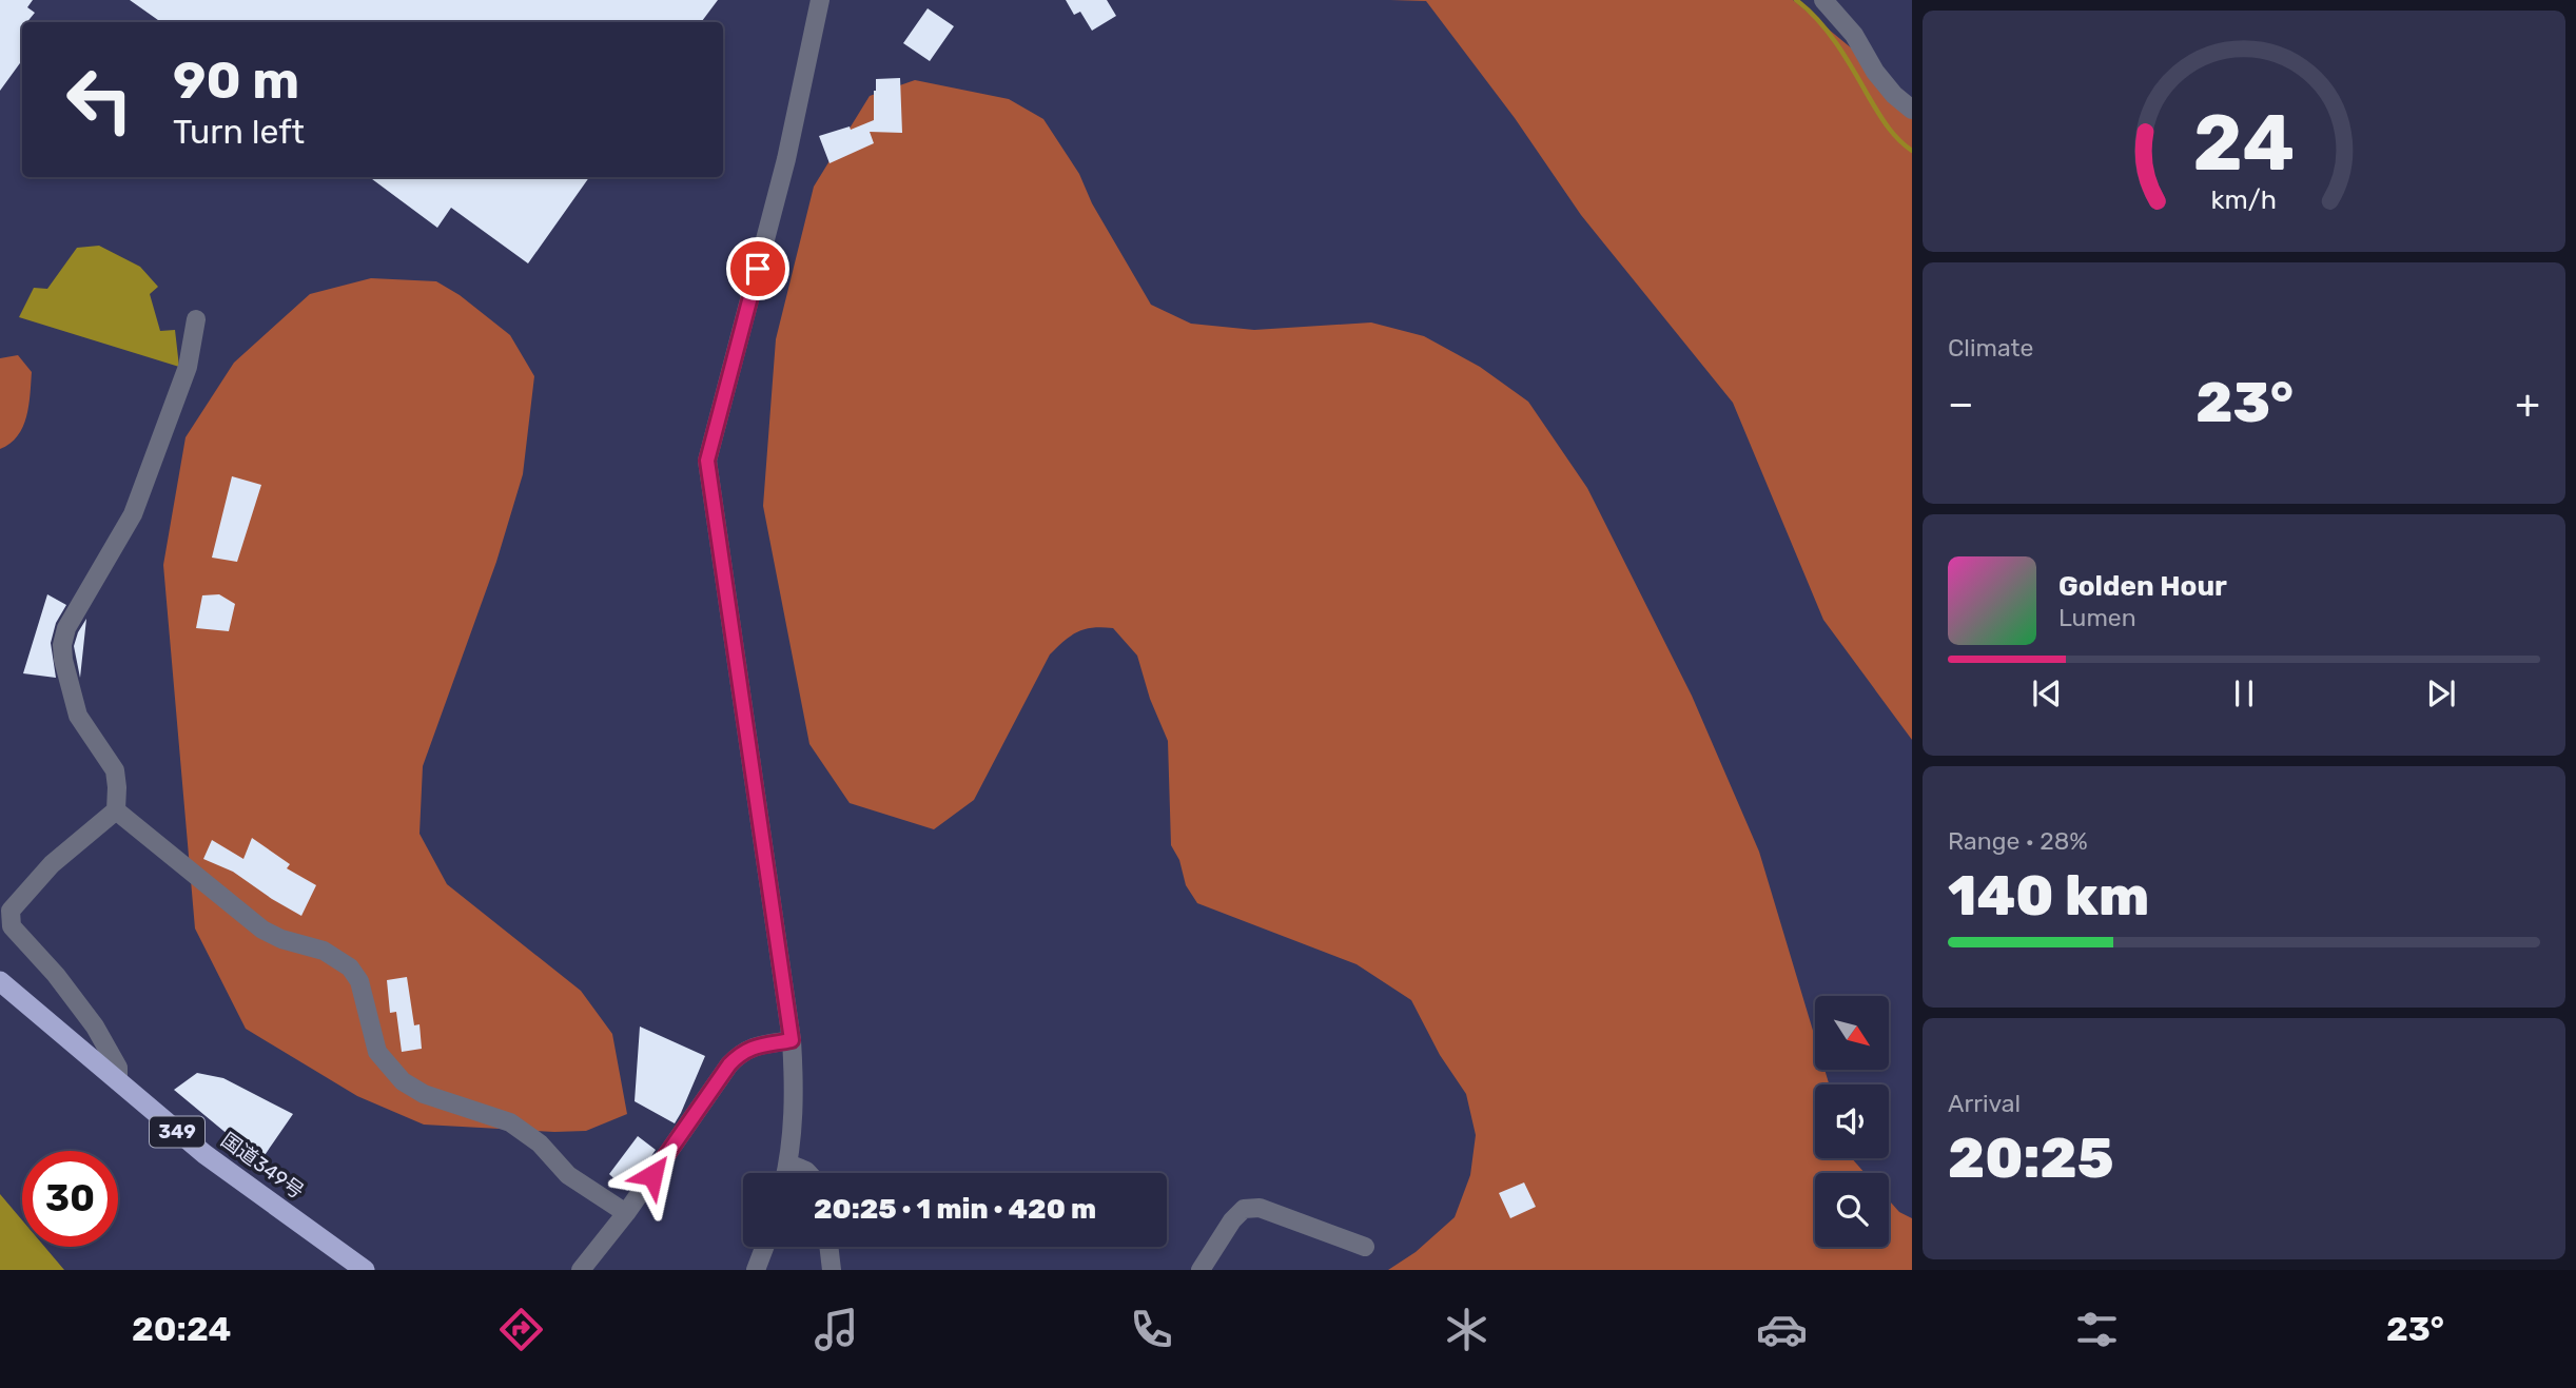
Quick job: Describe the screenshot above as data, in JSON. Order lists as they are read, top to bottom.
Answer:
{
  "streets": {
    "highway": ["349", "国道349号"]
  },
  "north": "bottom right",
  "page": {
    "turn": ["90 m", "Turn left"],
    "tile": [
      "Climate",
      ["Range · 28%", "140 km"],
      ["Arrival", "20:25"]
    ],
    "heat": ["−", "23°", "+"],
    "song": ["Golden Hour", "Lumen"],
    "limit": "30",
    "trip": "20:25 · 1 min · 420 m",
    "tabs": ["20:24", "23°"],
    "gauge": ["24", "km/h"]
  }
}
